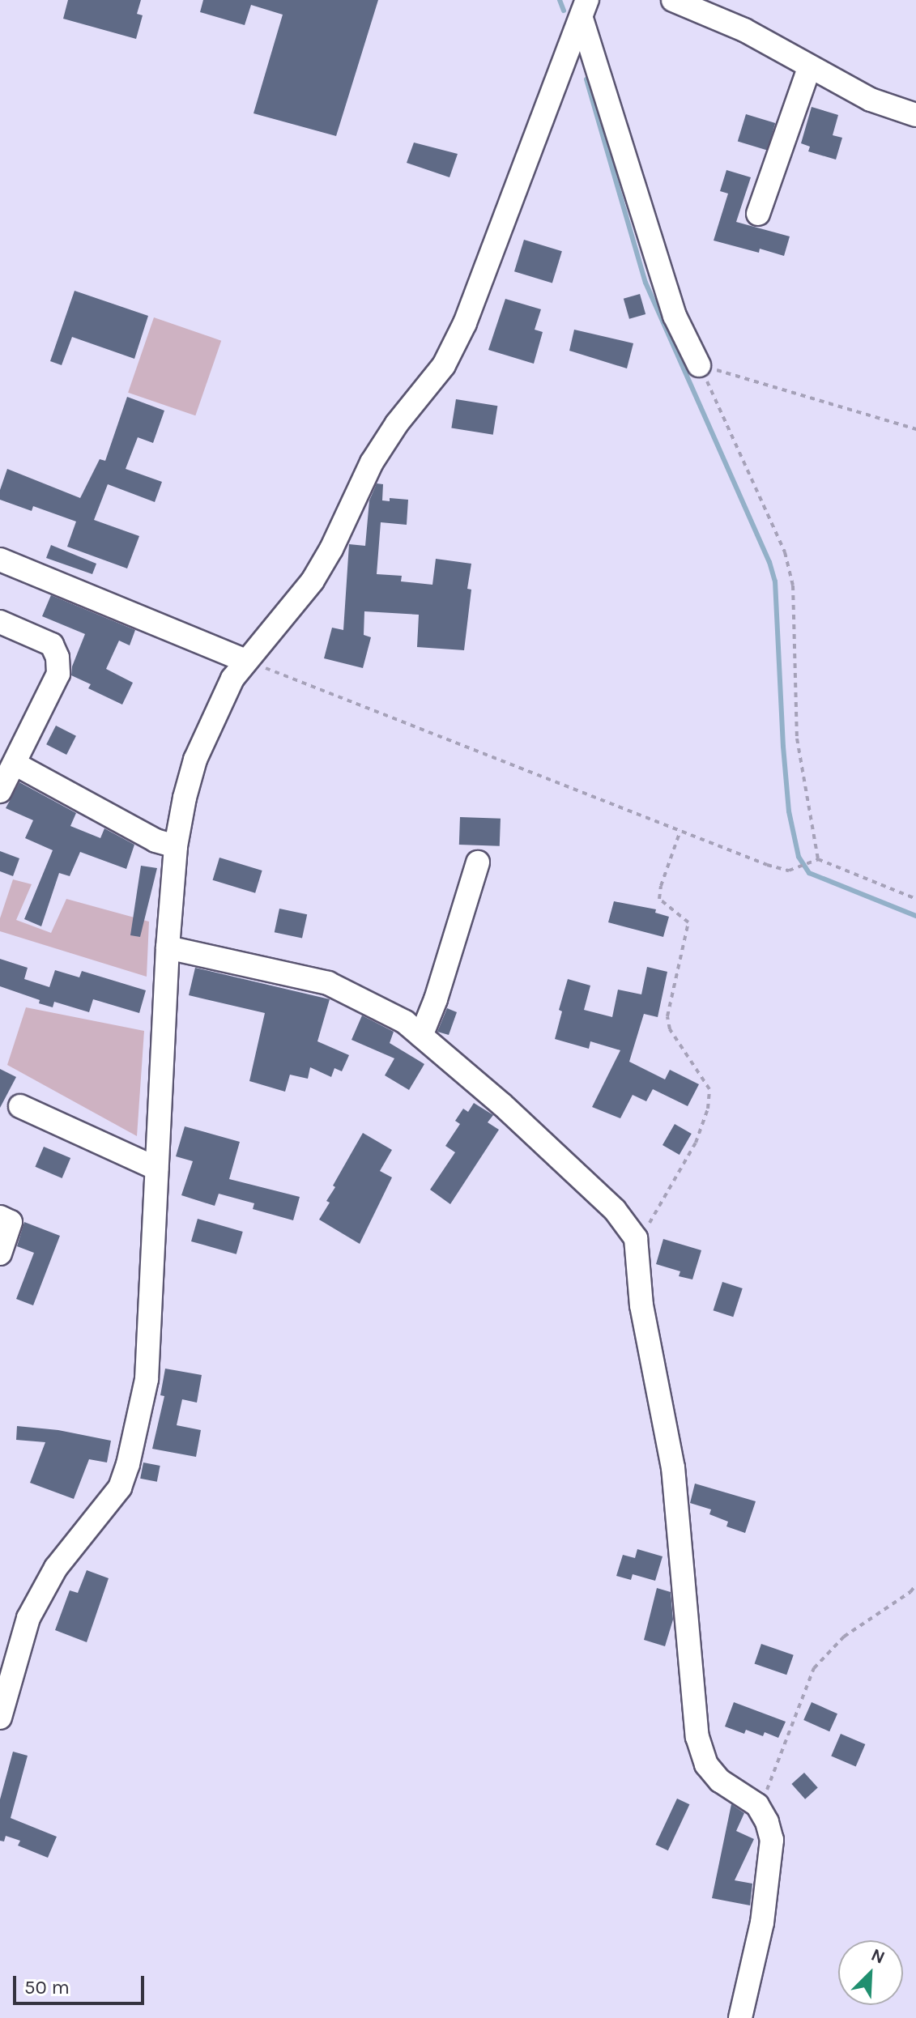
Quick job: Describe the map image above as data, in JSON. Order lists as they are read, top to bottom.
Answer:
{
  "scale_bar": "50 m",
  "north": "top right"
}
